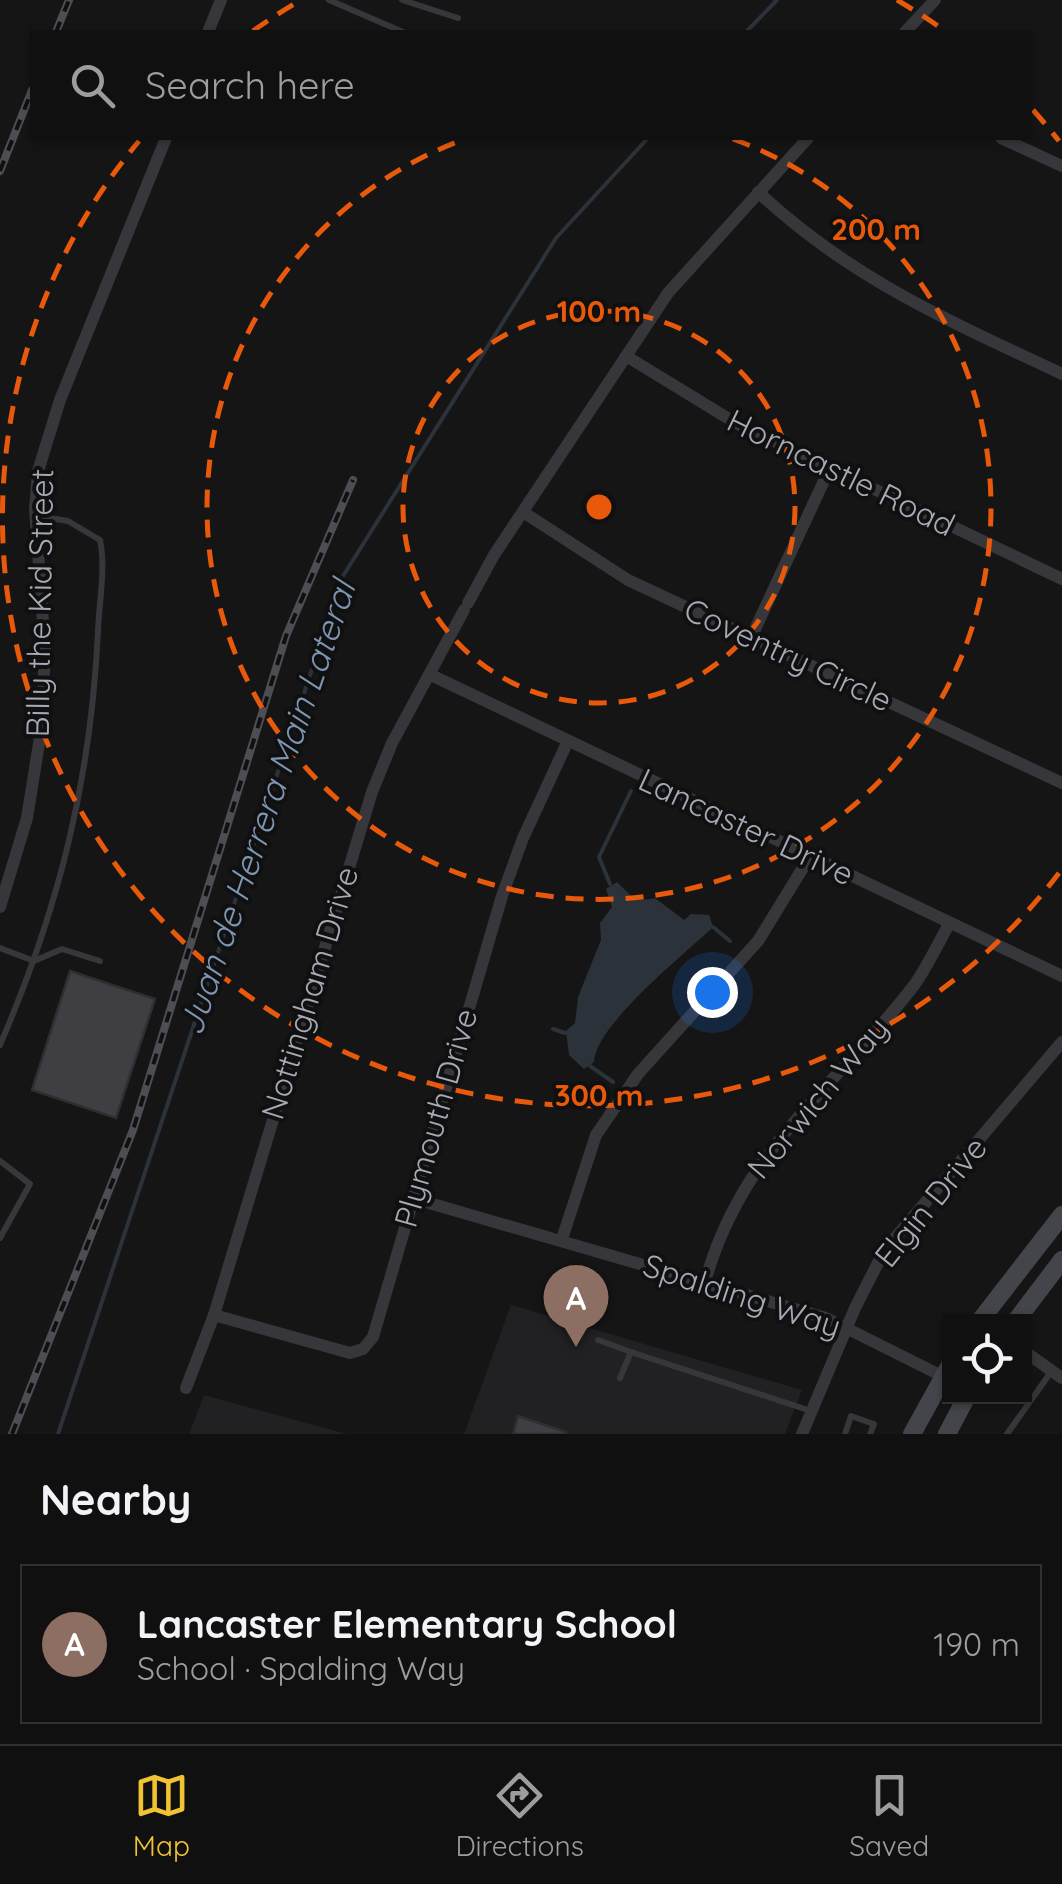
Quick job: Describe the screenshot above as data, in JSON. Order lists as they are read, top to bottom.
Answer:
{
  "streets": {
    "street": [
      "Horncastle Road",
      "Billy the Kid Street",
      "Coventry Circle",
      "Lancaster Drive",
      "Nottingham Drive",
      "Norwich Way",
      "Plymouth Drive",
      "Elgin Drive",
      "Spalding Way"
    ]
  },
  "crossings": [
    ["Coventry Circle", "Nottingham Drive"],
    ["Lancaster Drive", "Nottingham Drive"],
    ["Lancaster Drive", "Norwich Way"],
    ["Lancaster Drive", "Plymouth Drive"],
    ["Nottingham Drive", "Plymouth Drive"],
    ["Norwich Way", "Spalding Way"],
    ["Plymouth Drive", "Spalding Way"],
    ["Elgin Drive", "Spalding Way"]
  ],
  "water": ["Juan de Herrera Main Lateral"],
  "page": {
    "search": "Search here",
    "pins": "A",
    "heading": "Nearby",
    "list": [
      {
        "mark": "A",
        "name": "Lancaster Elementary School",
        "note": "School · Spalding Way",
        "value": "190 m"
      }
    ],
    "nav": ["Map", "Directions", "Saved"]
  },
  "rings": ["200 m", "100 m", "300 m"]
}
